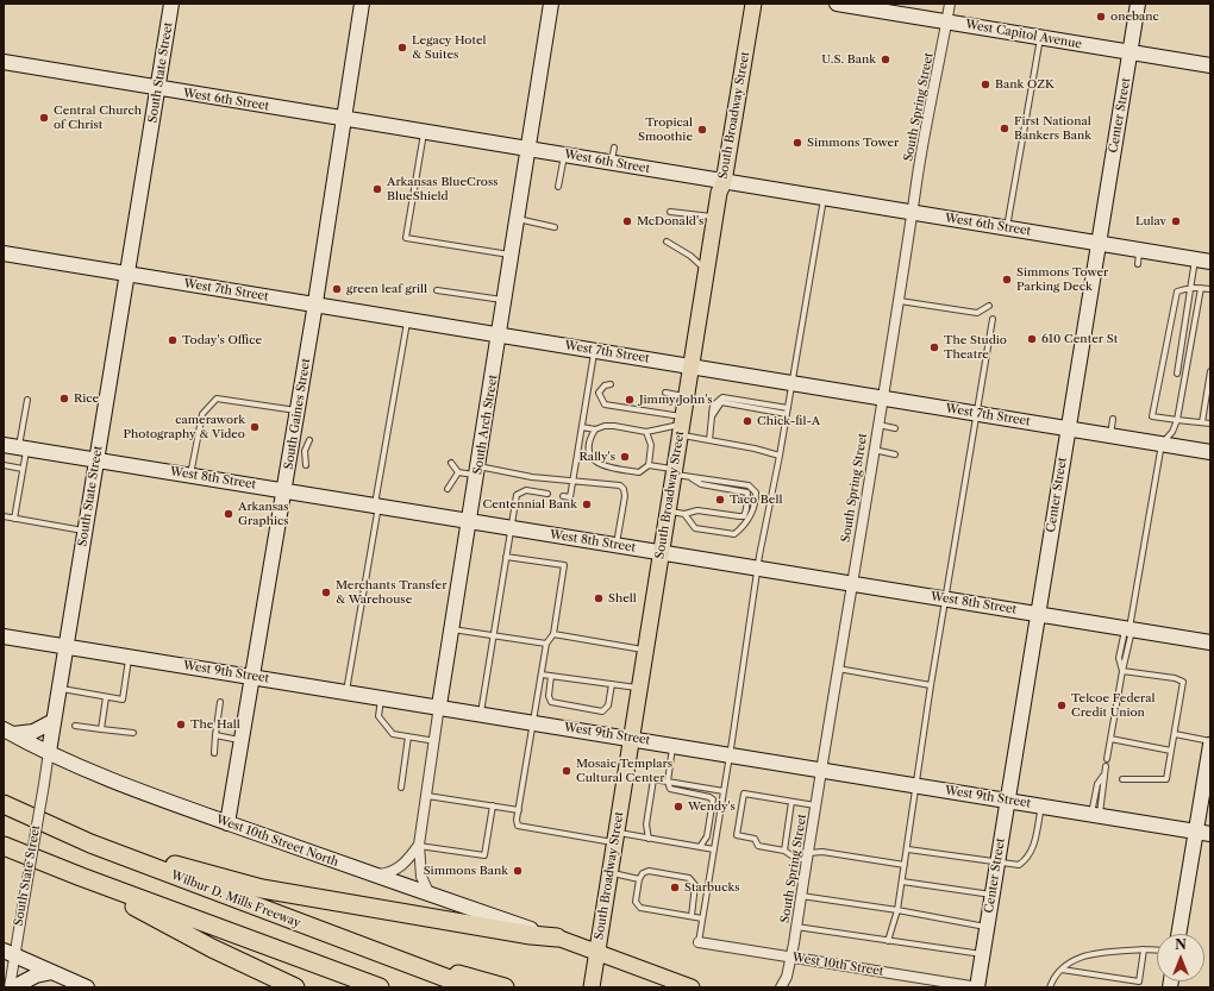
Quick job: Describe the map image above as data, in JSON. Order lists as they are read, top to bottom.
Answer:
{
  "streets": {
    "highway": ["Wilbur D. Mills Freeway"],
    "main road": ["South Broadway Street"],
    "street": [
      "West Capitol Avenue",
      "South State Street",
      "West 6th Street",
      "South Spring Street",
      "Center Street",
      "West 7th Street",
      "South Gaines Street",
      "South Arch Street",
      "West 8th Street",
      "West 9th Street",
      "West 10th Street North",
      "West 10th Street"
    ]
  },
  "crossings": [
    ["West Capitol Avenue", "South Spring Street"],
    ["West Capitol Avenue", "Center Street"],
    ["South State Street", "West 6th Street"],
    ["South State Street", "West 7th Street"],
    ["South State Street", "West 8th Street"],
    ["South State Street", "West 9th Street"],
    ["South State Street", "West 10th Street North"],
    ["West 6th Street", "South Spring Street"],
    ["West 6th Street", "South Broadway Street"],
    ["West 6th Street", "Center Street"],
    ["West 6th Street", "South Gaines Street"],
    ["West 6th Street", "South Arch Street"],
    ["South Spring Street", "West 7th Street"],
    ["South Spring Street", "West 8th Street"],
    ["South Spring Street", "West 9th Street"],
    ["South Spring Street", "West 10th Street"],
    ["South Broadway Street", "West 7th Street"],
    ["South Broadway Street", "West 8th Street"],
    ["South Broadway Street", "West 9th Street"],
    ["Center Street", "West 7th Street"],
    ["Center Street", "West 8th Street"],
    ["Center Street", "West 9th Street"],
    ["Center Street", "West 10th Street"],
    ["West 7th Street", "South Gaines Street"],
    ["West 7th Street", "South Arch Street"],
    ["South Gaines Street", "West 8th Street"],
    ["South Gaines Street", "West 9th Street"],
    ["South Gaines Street", "West 10th Street North"],
    ["South Arch Street", "West 8th Street"],
    ["South Arch Street", "West 9th Street"],
    ["South Arch Street", "West 10th Street North"]
  ],
  "places": [
    "onebanc",
    "Legacy Hotel & Suites",
    "U.S. Bank",
    "Bank OZK",
    "Central Church of Christ",
    "First National Bankers Bank",
    "Tropical Smoothie",
    "Simmons Tower",
    "Arkansas BlueCross BlueShield",
    "McDonald's",
    "Lulav",
    "Simmons Tower Parking Deck",
    "green leaf grill",
    "610 Center St",
    "Today's Office",
    "The Studio Theatre",
    "Rice",
    "Jimmy John's",
    "Chick-fil-A",
    "camerawork Photography & Video",
    "Rally's",
    "Taco Bell",
    "Centennial Bank",
    "Arkansas Graphics",
    "Merchants Transfer & Warehouse",
    "Shell",
    "Telcoe Federal Credit Union",
    "The Hall",
    "Mosaic Templars Cultural Center",
    "Wendy's",
    "Simmons Bank",
    "Starbucks"
  ],
  "north": "top"
}
